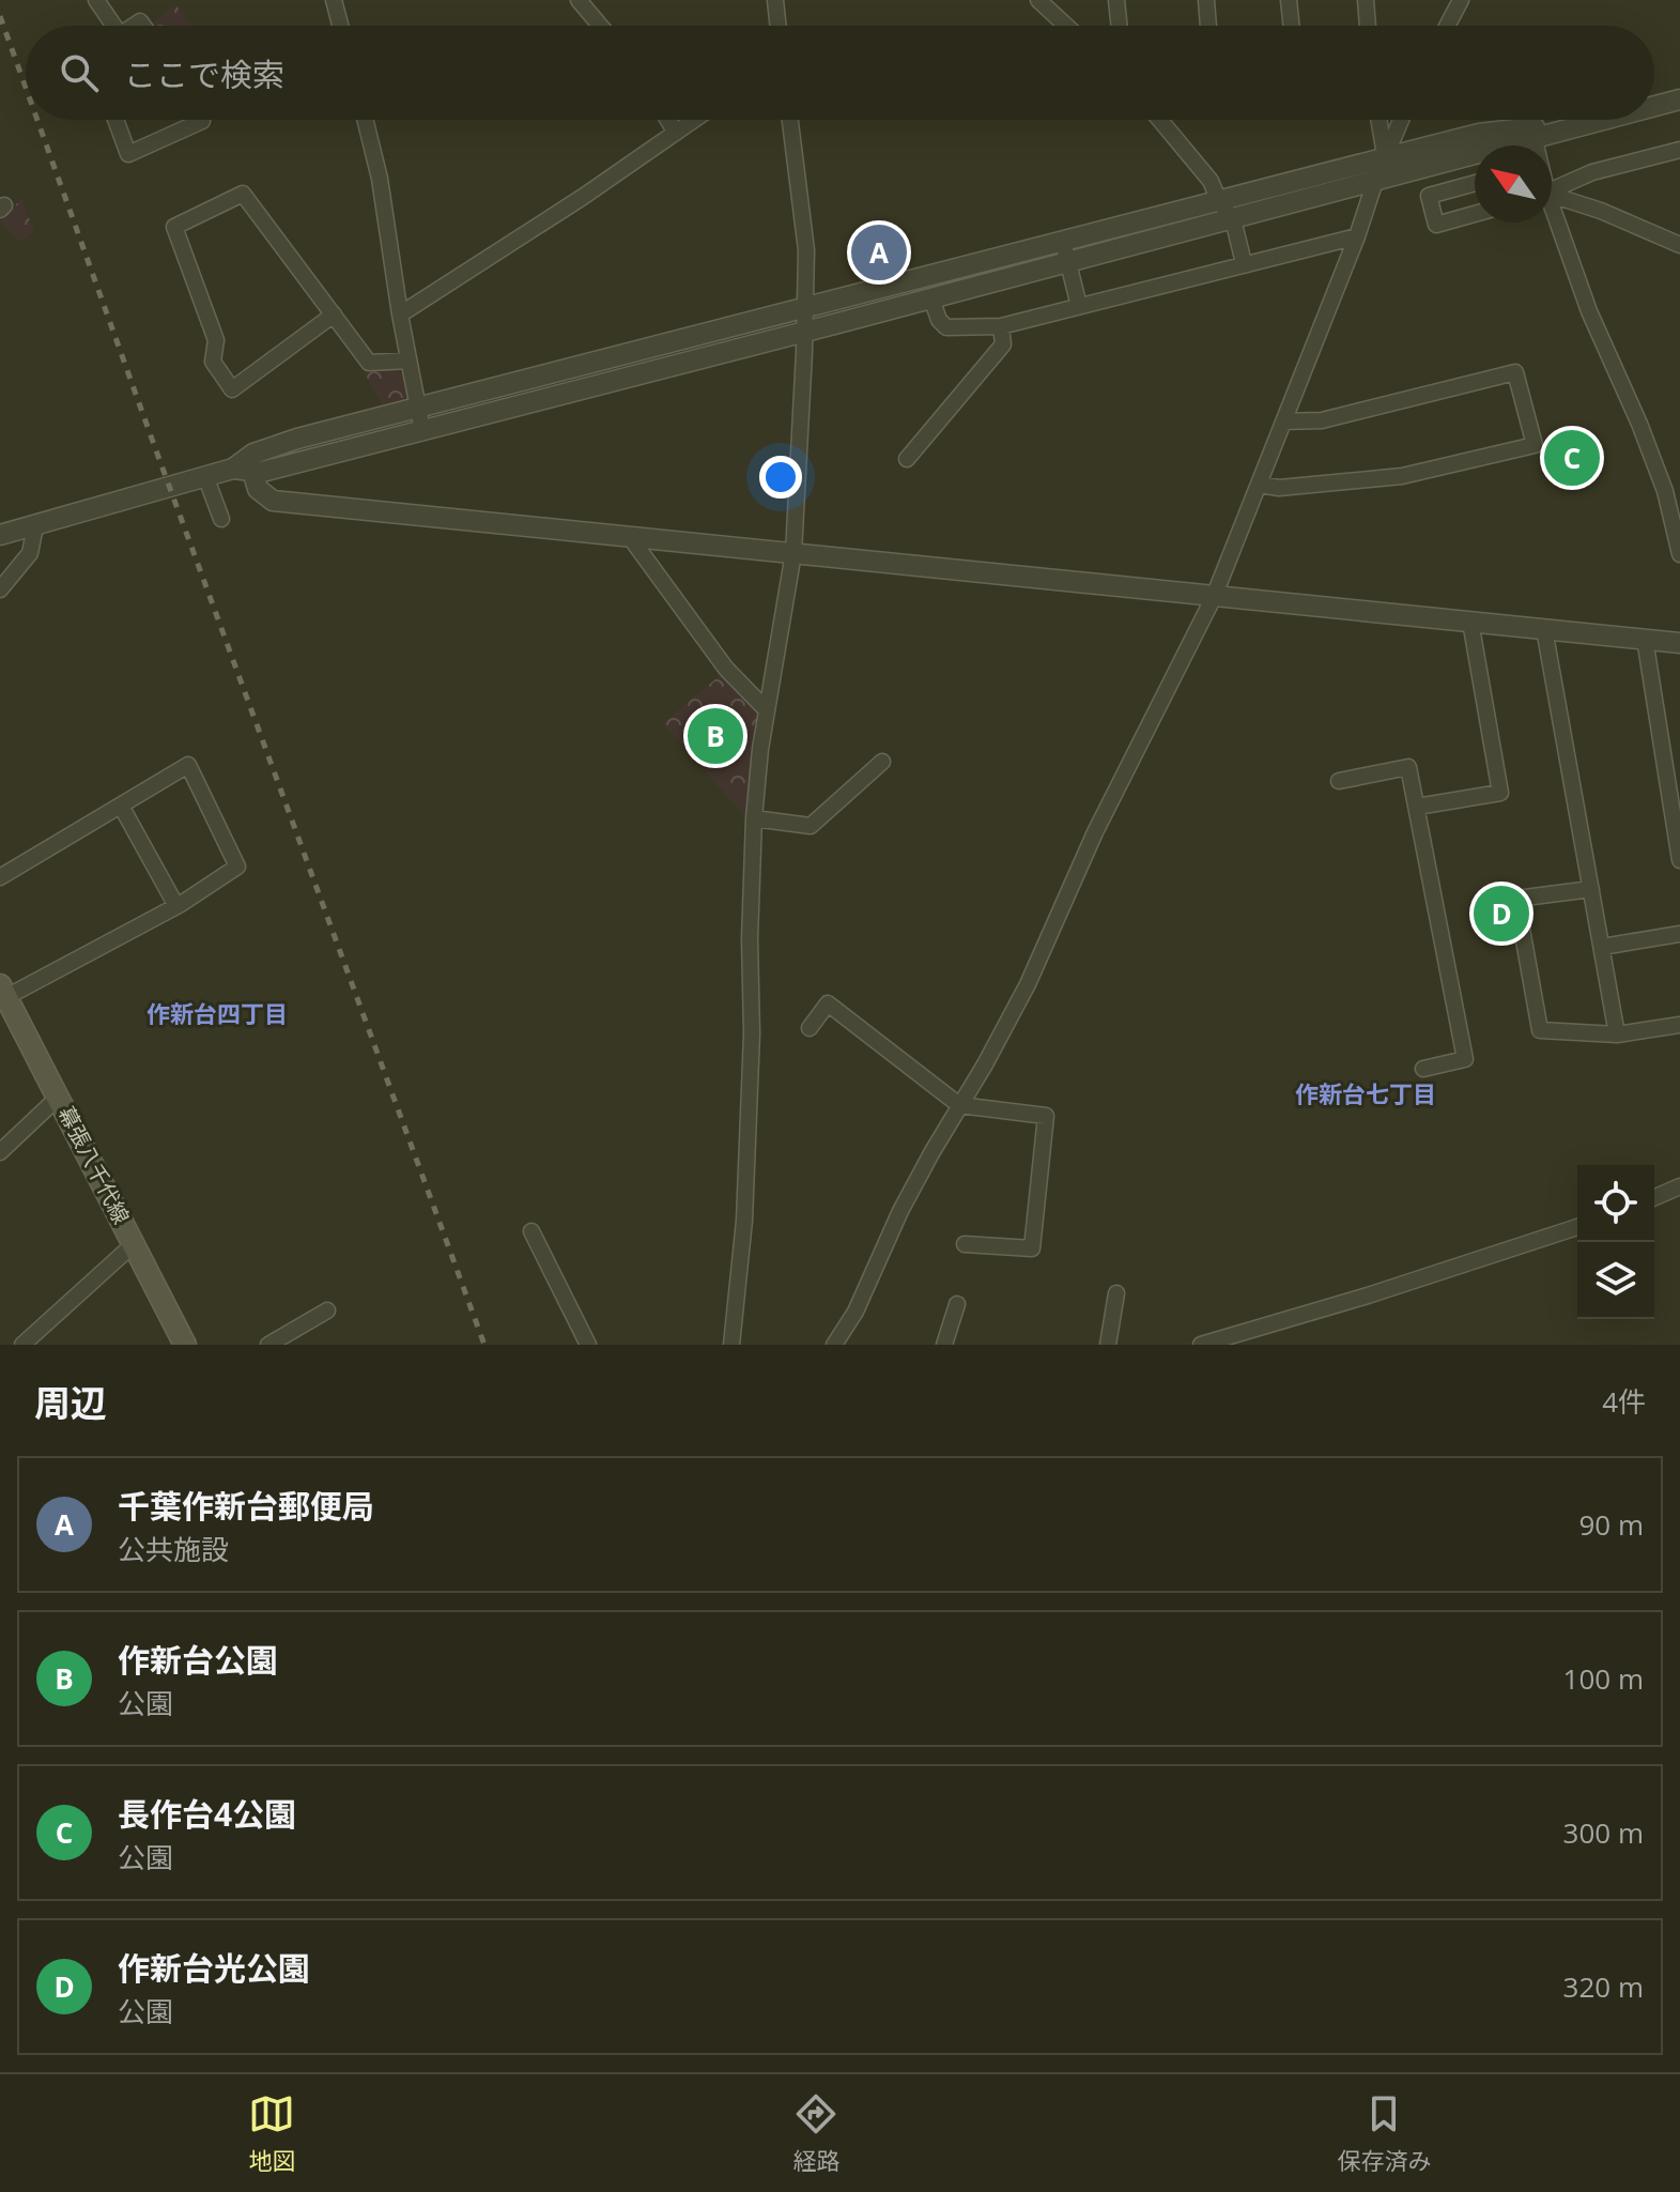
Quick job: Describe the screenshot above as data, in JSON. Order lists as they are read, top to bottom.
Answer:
{
  "streets": {
    "main road": ["幕張八千代線"]
  },
  "districts": ["作新台四丁目", "作新台七丁目"],
  "north": "top left",
  "page": {
    "search": "ここで検索",
    "pins": [
      "A",
      "C",
      "B",
      "D"
    ],
    "heading": ["周辺", "4件"],
    "list": [
      {
        "mark": "A",
        "name": "千葉作新台郵便局",
        "note": "公共施設",
        "value": "90 m"
      },
      {
        "mark": "B",
        "name": "作新台公園",
        "note": "公園",
        "value": "100 m"
      },
      {
        "mark": "C",
        "name": "長作台4公園",
        "note": "公園",
        "value": "300 m"
      },
      {
        "mark": "D",
        "name": "作新台光公園",
        "note": "公園",
        "value": "320 m"
      }
    ],
    "nav": ["地図", "経路", "保存済み"]
  }
}
